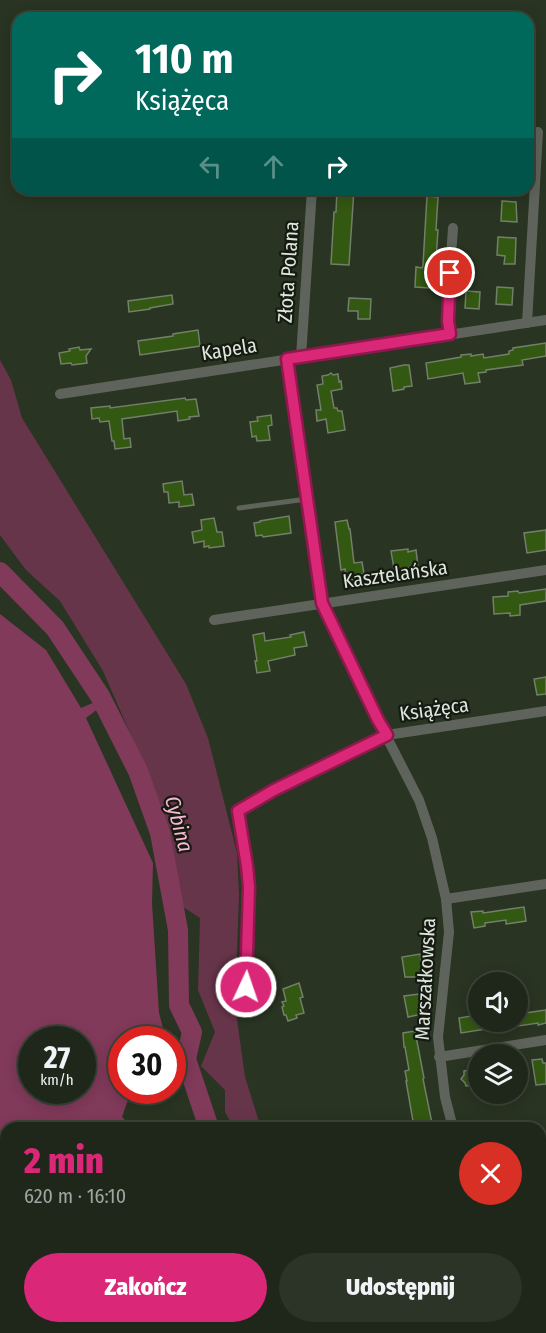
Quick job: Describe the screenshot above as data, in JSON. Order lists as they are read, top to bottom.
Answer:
{
  "streets": {
    "street": [
      "Złota Polana",
      "Kapela",
      "Kasztelańska",
      "Książęca",
      "Marszałkowska"
    ]
  },
  "crossings": [
    ["Złota Polana", "Kapela"],
    ["Kapela", "Marszałkowska"],
    ["Kasztelańska", "Marszałkowska"],
    ["Książęca", "Marszałkowska"]
  ],
  "water": ["Cybina"],
  "page": {
    "turn": ["110 m", "Książęca"],
    "speed": "27 km/h",
    "limit": "30",
    "heading": ["2 min", "620 m · 16:10"],
    "buttons": ["Zakończ", "Udostępnij"]
  }
}
